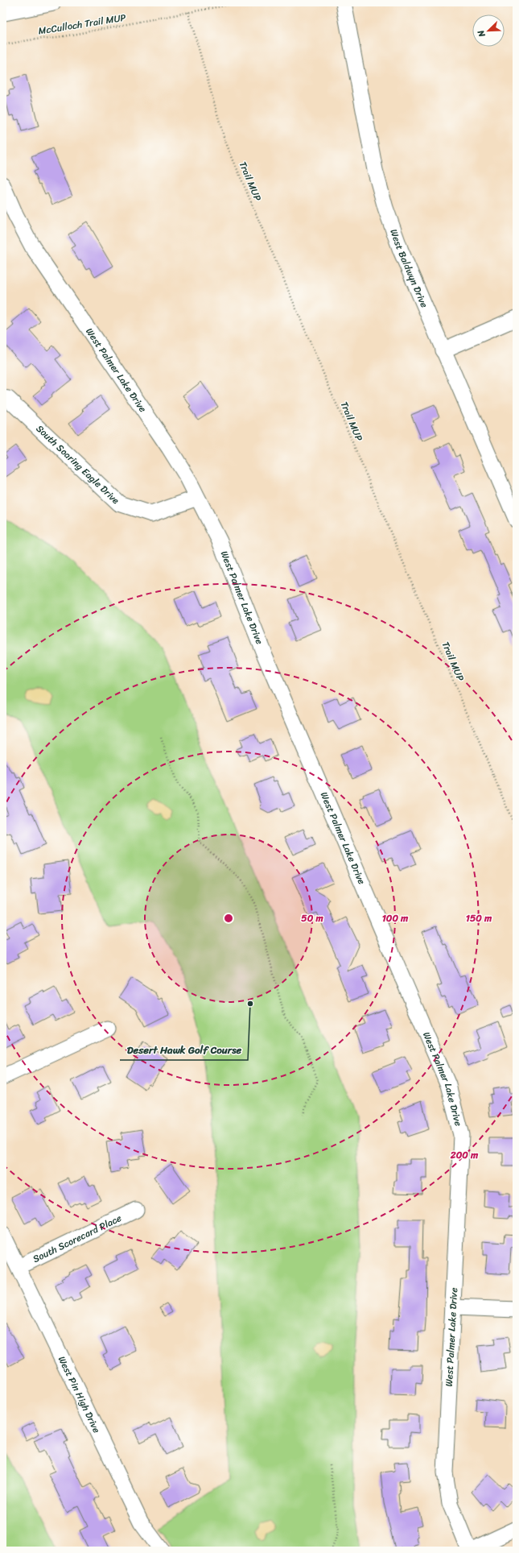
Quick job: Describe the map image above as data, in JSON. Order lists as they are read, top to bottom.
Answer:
{
  "streets": {
    "street": [
      "West Baldwyn Drive",
      "West Palmer Lake Drive",
      "South Soaring Eagle Drive",
      "South Scorecard Place",
      "West Pin High Drive"
    ],
    "path": ["McCulloch Trail MUP", "Trail MUP"]
  },
  "crossings": [
    ["McCulloch Trail MUP", "Trail MUP"],
    ["West Palmer Lake Drive", "South Soaring Eagle Drive"],
    ["South Scorecard Place", "West Pin High Drive"]
  ],
  "places": ["Desert Hawk Golf Course"],
  "north": "bottom left",
  "rings": [
    "50 m",
    "100 m",
    "150 m",
    "200 m"
  ]
}
